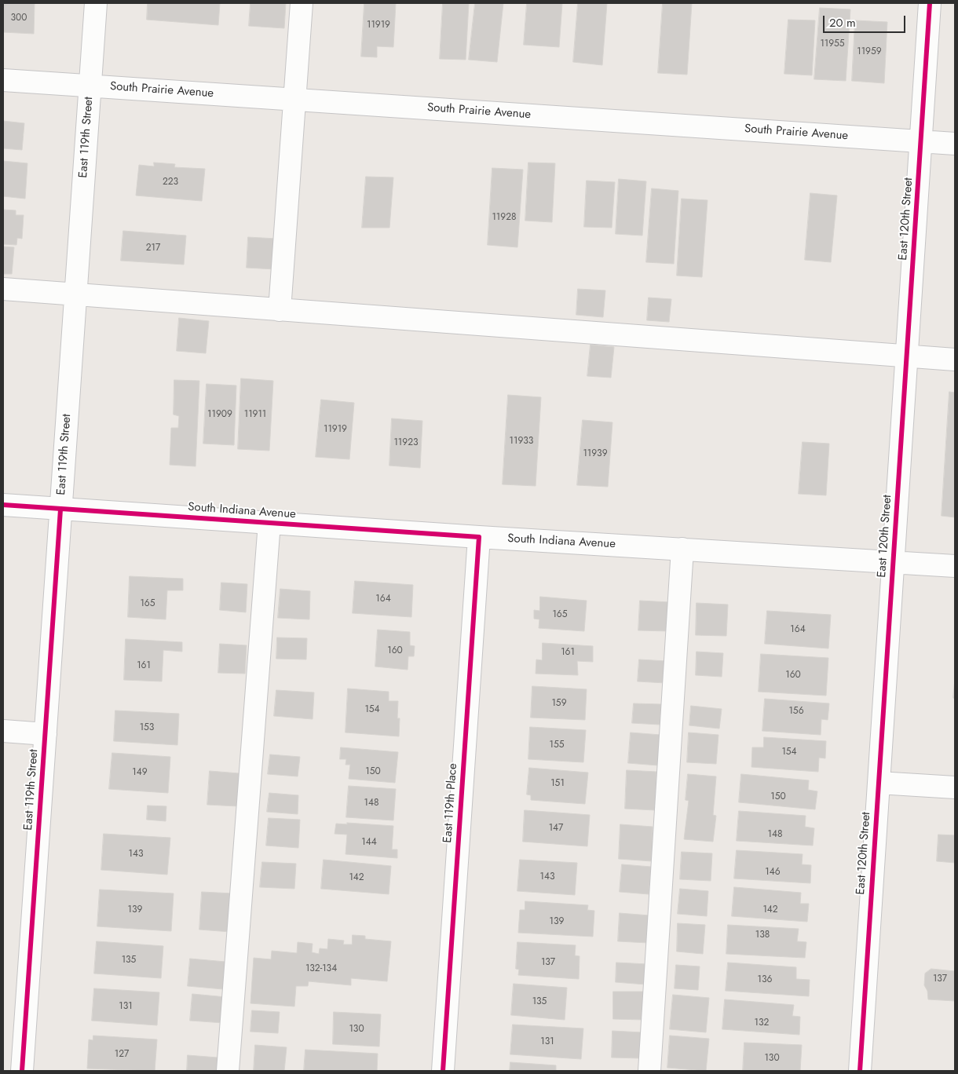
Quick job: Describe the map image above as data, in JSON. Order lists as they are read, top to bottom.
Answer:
{
  "streets": {
    "street": [
      "South Prairie Avenue",
      "East 119th Street",
      "East 120th Street",
      "South Indiana Avenue",
      "East 119th Place"
    ]
  },
  "crossings": [
    ["South Prairie Avenue", "East 119th Street"],
    ["South Prairie Avenue", "East 120th Street"],
    ["East 119th Street", "South Indiana Avenue"],
    ["East 120th Street", "South Indiana Avenue"],
    ["South Indiana Avenue", "East 119th Place"]
  ],
  "house_numbers": [
    "300",
    "11919",
    "11955",
    "11959",
    "223",
    "11928",
    "217",
    "11909",
    "11911",
    "11919",
    "11933",
    "11923",
    "11939",
    "164",
    "165",
    "165",
    "164",
    "160",
    "161",
    "161",
    "160",
    "159",
    "154",
    "156",
    "153",
    "155",
    "154",
    "150",
    "149",
    "151",
    "150",
    "148",
    "147",
    "148",
    "144",
    "143",
    "146",
    "143",
    "142",
    "139",
    "142",
    "139",
    "138",
    "135",
    "137",
    "132-134",
    "137",
    "136",
    "135",
    "131",
    "132",
    "130",
    "131",
    "127",
    "130"
  ],
  "scale_bar": "20 m"
}
